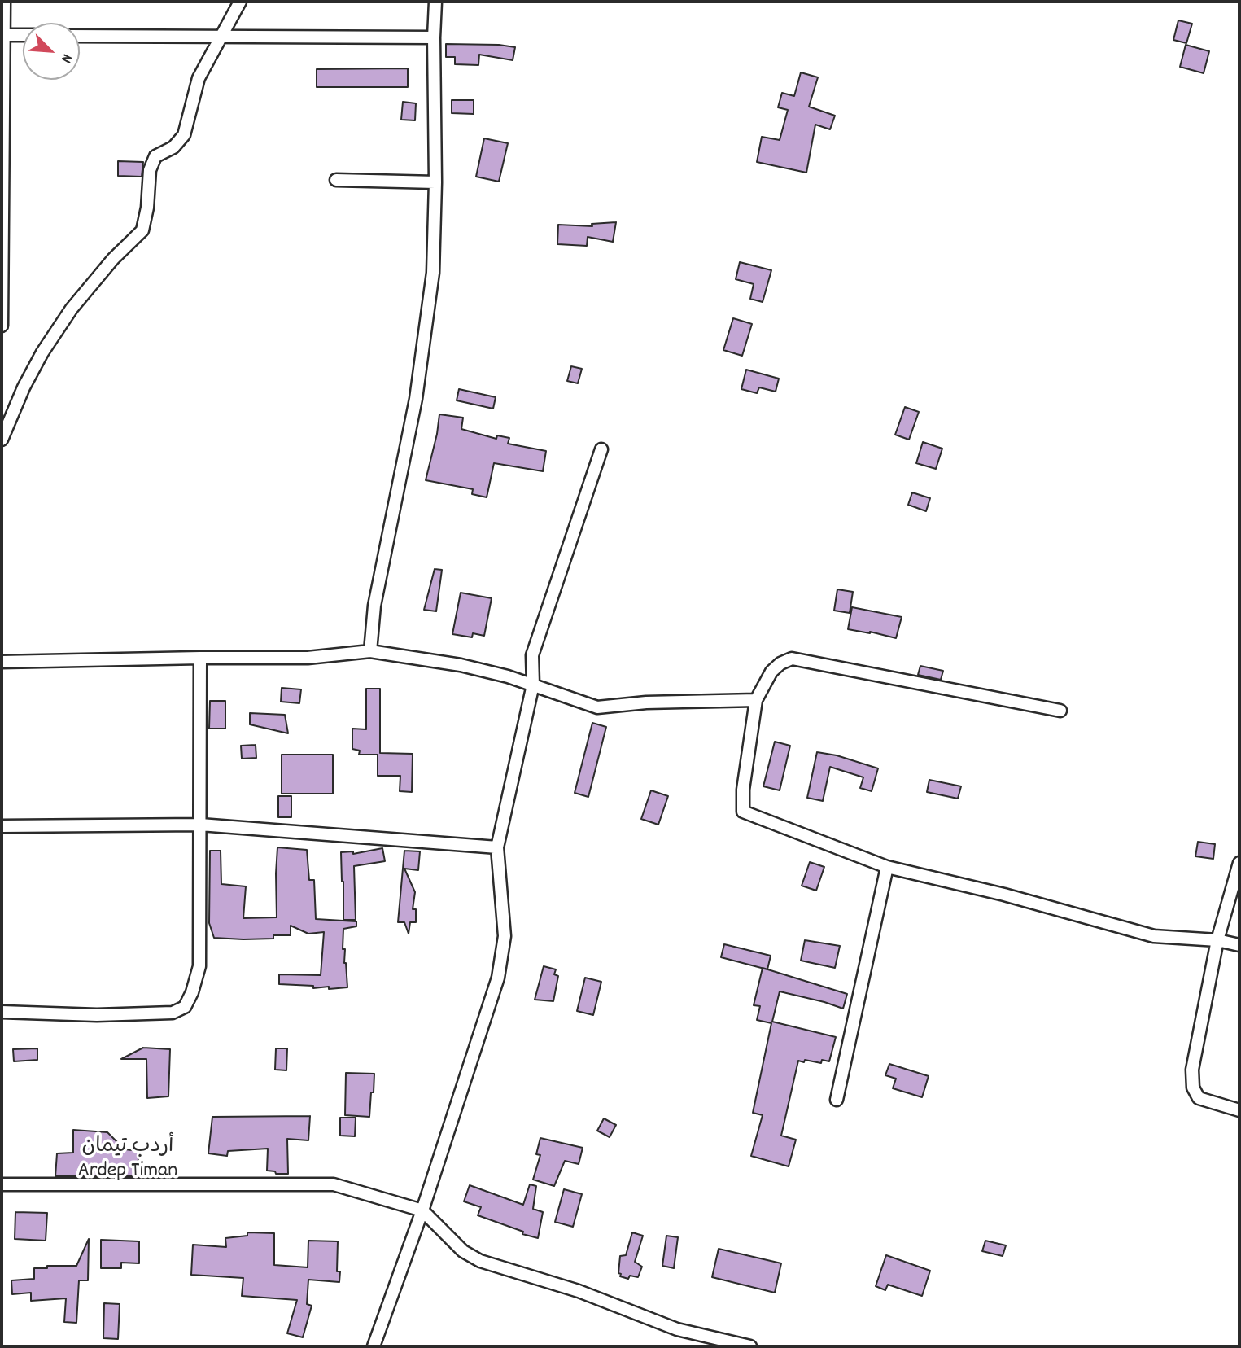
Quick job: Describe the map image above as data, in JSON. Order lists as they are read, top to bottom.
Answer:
{
  "districts": ["أردب تيمان Ardep Timan"],
  "north": "bottom right"
}
